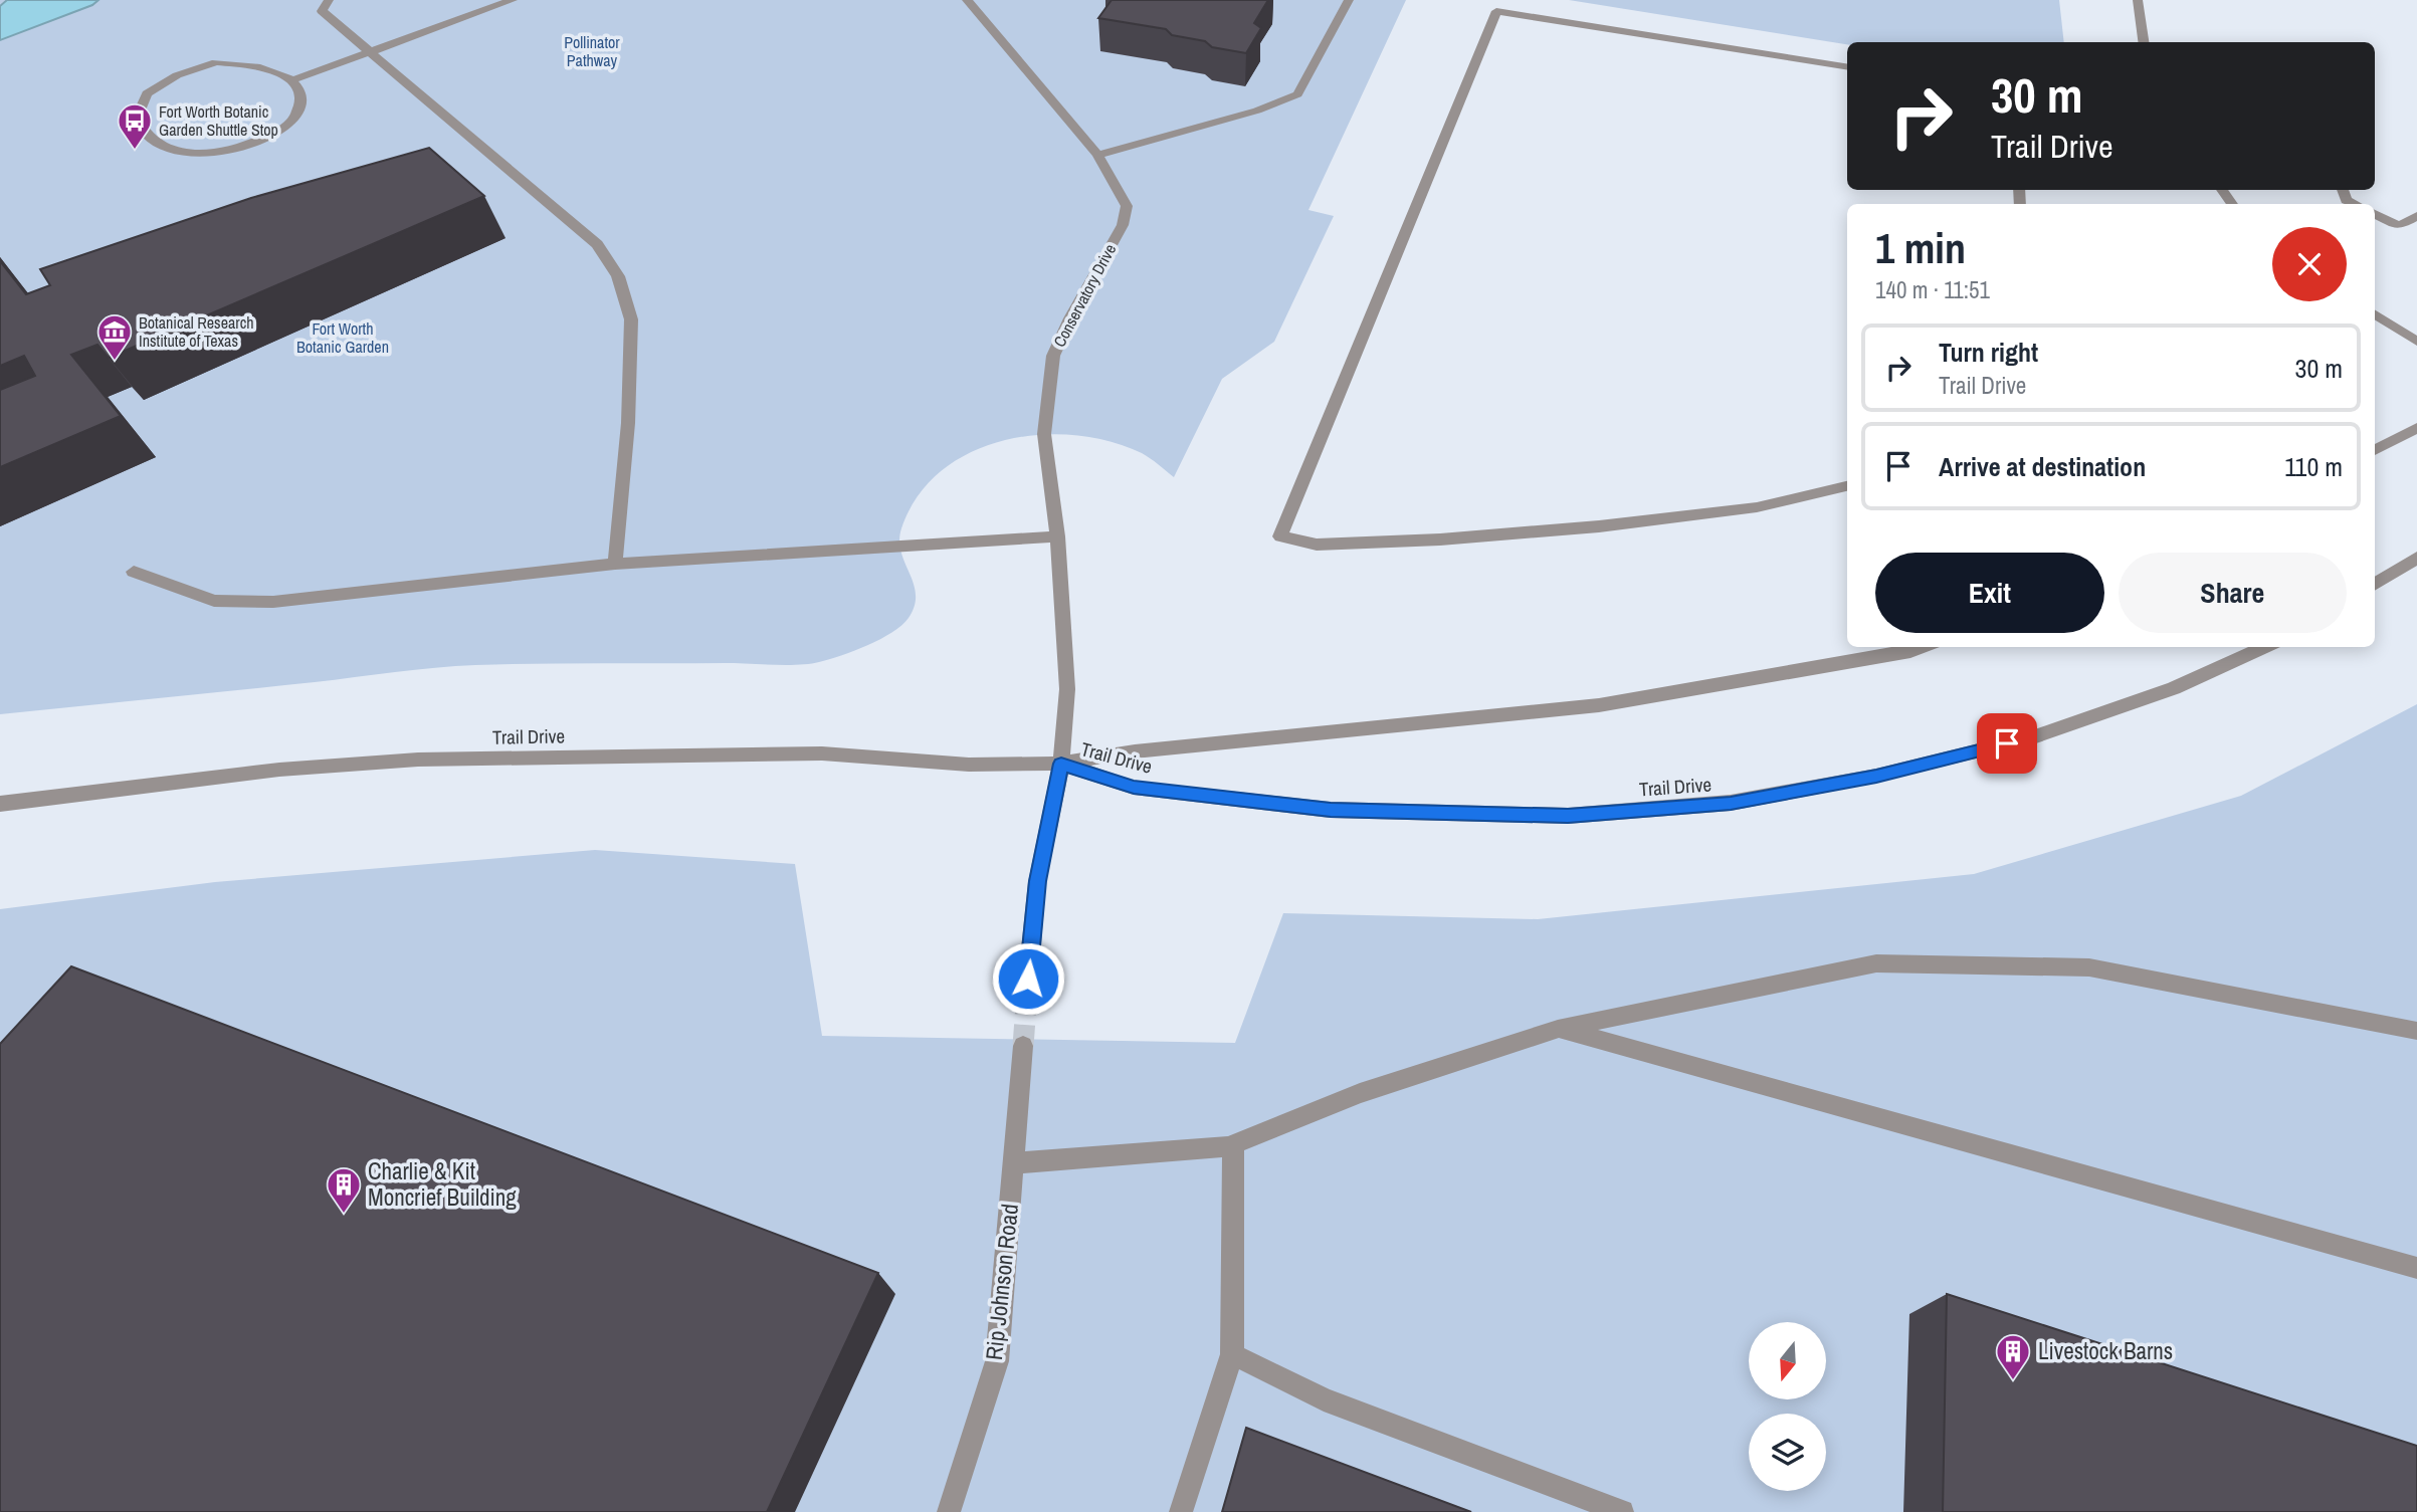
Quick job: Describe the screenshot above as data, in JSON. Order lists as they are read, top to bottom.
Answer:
{
  "streets": {
    "street": ["Conservatory Drive", "Trail Drive", "Rip Johnson Road"]
  },
  "crossings": [
    ["Conservatory Drive", "Trail Drive"]
  ],
  "parks": ["Pollinator Pathway", "Fort Worth Botanic Garden"],
  "places": {
    "bus stop": ["Fort Worth Botanic Garden Shuttle Stop"],
    "museum": ["Botanical Research Institute of Texas"],
    "building": ["Charlie & Kit Moncrief Building", "Livestock Barns"]
  },
  "north": "bottom",
  "page": {
    "turn": ["30 m", "Trail Drive"],
    "heading": ["1 min", "140 m · 11:51"],
    "list": [
      {
        "name": "Turn right",
        "note": "Trail Drive",
        "value": "30 m"
      },
      {
        "name": "Arrive at destination",
        "value": "110 m"
      }
    ],
    "buttons": ["Exit", "Share"]
  }
}
